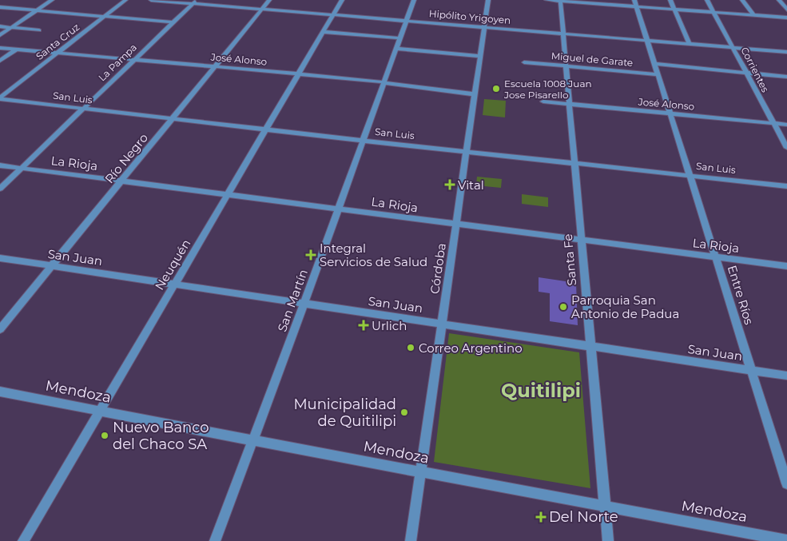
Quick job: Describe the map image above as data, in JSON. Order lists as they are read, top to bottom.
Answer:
{
  "streets": {
    "street": [
      "Hipólito Yrigoyen",
      "Santa Cruz",
      "José Alonso",
      "Miguel de Garate",
      "La Pampa",
      "Corrientes",
      "San Luis",
      "Río Negro",
      "La Rioja",
      "San Juan",
      "Santa Fe",
      "Neuquén",
      "Córdoba",
      "Entre Ríos",
      "San Martín",
      "Mendoza"
    ]
  },
  "crossings": [
    ["Hipólito Yrigoyen", "La Pampa"],
    ["Hipólito Yrigoyen", "Corrientes"],
    ["Hipólito Yrigoyen", "Río Negro"],
    ["Hipólito Yrigoyen", "Santa Fe"],
    ["Hipólito Yrigoyen", "Neuquén"],
    ["Hipólito Yrigoyen", "Córdoba"],
    ["Hipólito Yrigoyen", "Entre Ríos"],
    ["Hipólito Yrigoyen", "San Martín"],
    ["Santa Cruz", "José Alonso"],
    ["Santa Cruz", "San Luis"],
    ["José Alonso", "La Pampa"],
    ["José Alonso", "Corrientes"],
    ["José Alonso", "Río Negro"],
    ["José Alonso", "Santa Fe"],
    ["José Alonso", "Neuquén"],
    ["José Alonso", "Córdoba"],
    ["José Alonso", "Entre Ríos"],
    ["José Alonso", "San Martín"],
    ["Miguel de Garate", "Santa Fe"],
    ["Miguel de Garate", "Entre Ríos"],
    ["La Pampa", "San Luis"],
    ["La Pampa", "La Rioja"],
    ["San Luis", "Río Negro"],
    ["San Luis", "Santa Fe"],
    ["San Luis", "Neuquén"],
    ["San Luis", "Córdoba"],
    ["San Luis", "Entre Ríos"],
    ["San Luis", "San Martín"],
    ["Río Negro", "La Rioja"],
    ["Río Negro", "San Juan"],
    ["La Rioja", "Santa Fe"],
    ["La Rioja", "Neuquén"],
    ["La Rioja", "Córdoba"],
    ["La Rioja", "Entre Ríos"],
    ["La Rioja", "San Martín"],
    ["San Juan", "Santa Fe"],
    ["San Juan", "Neuquén"],
    ["San Juan", "Córdoba"],
    ["San Juan", "Entre Ríos"],
    ["San Juan", "San Martín"],
    ["Santa Fe", "Mendoza"],
    ["Neuquén", "Mendoza"],
    ["Córdoba", "Mendoza"],
    ["San Martín", "Mendoza"]
  ],
  "districts": ["Quitilipi"],
  "places": {
    "other": [
      "Escuela 1008 Juan Jose Pisarello",
      "Parroquia San Antonio de Padua",
      "Correo Argentino",
      "Municipalidad de Quitilipi",
      "Nuevo Banco del Chaco SA"
    ],
    "health": [
      "Vital",
      "Integral Servicios de Salud",
      "Urlich",
      "Del Norte"
    ]
  }
}
